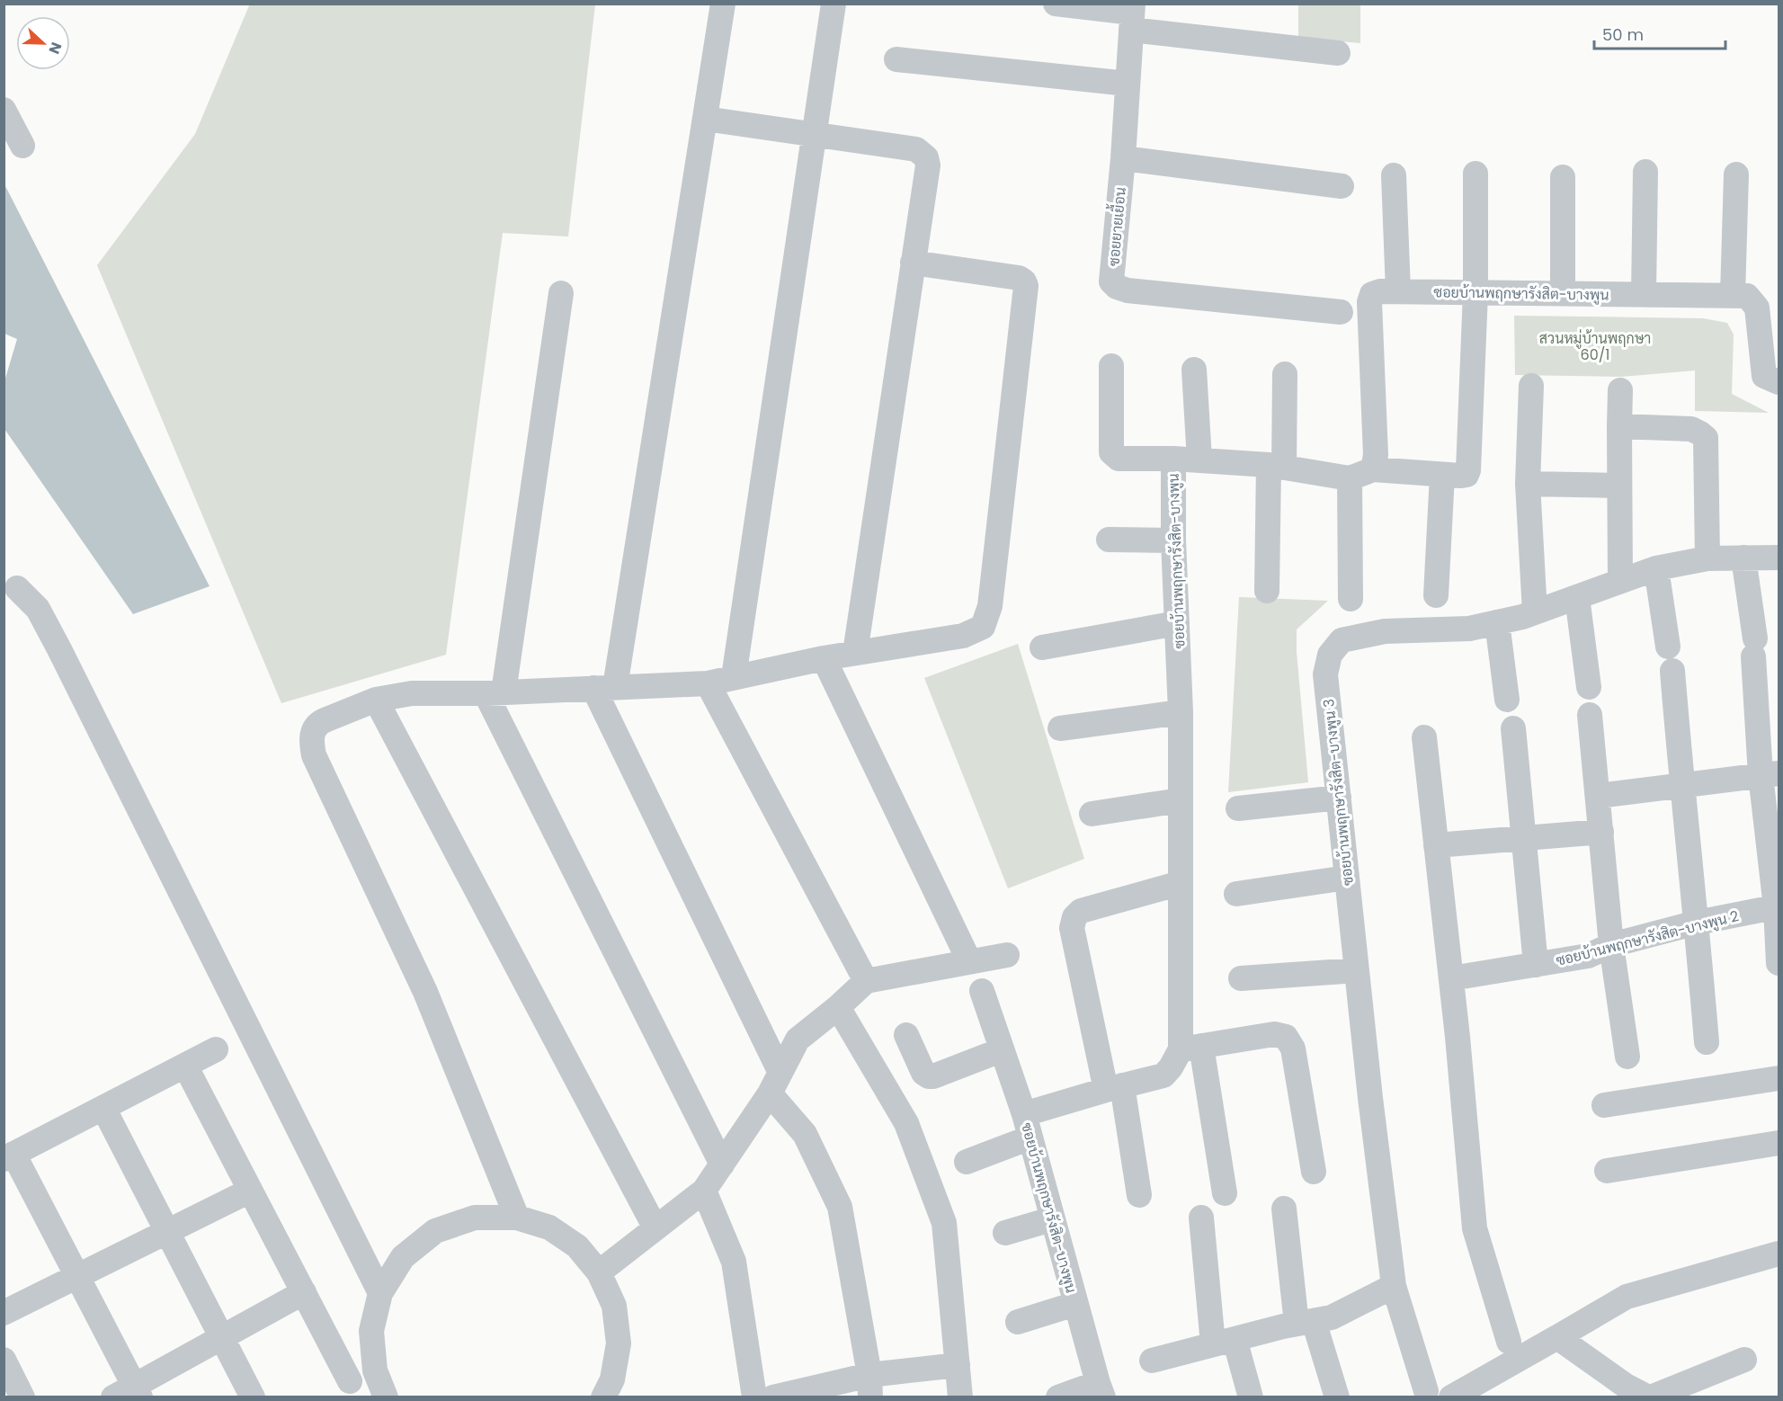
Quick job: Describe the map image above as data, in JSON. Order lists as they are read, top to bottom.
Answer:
{
  "streets": {
    "street": [
      "ซอยยายเยื้อน",
      "ซอยบ้านพฤกษารังสิต-บางพูน",
      "ซอยบ้านพฤกษารังสิต-บางพูน 3",
      "ซอยบ้านพฤกษารังสิต-บางพูน 2"
    ]
  },
  "parks": ["สวนหมู่บ้านพฤกษา 60/1"],
  "scale_bar": "50 m",
  "north": "right"
}
